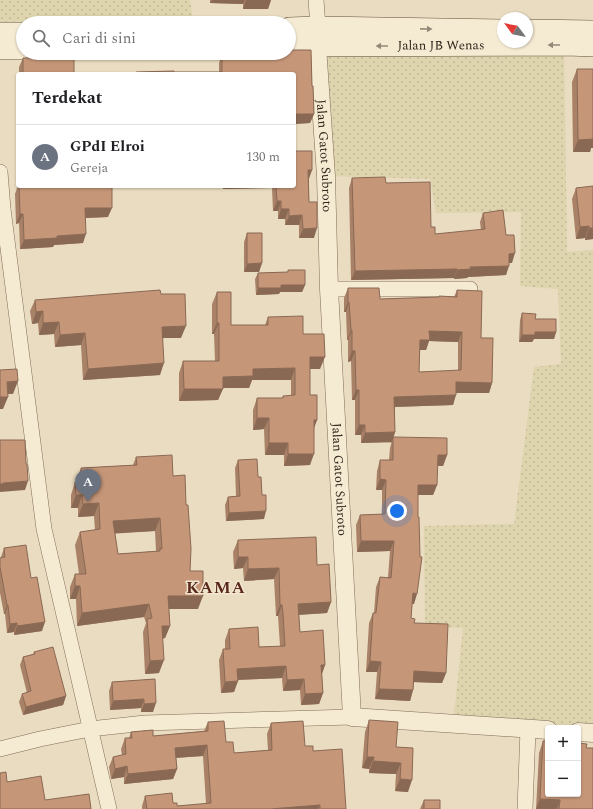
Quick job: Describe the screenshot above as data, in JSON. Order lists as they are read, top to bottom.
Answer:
{
  "streets": {
    "main road": ["Jalan JB Wenas"],
    "street": ["Jalan Gatot Subroto"]
  },
  "crossings": [
    ["Jalan JB Wenas", "Jalan Gatot Subroto"]
  ],
  "districts": ["KAMA"],
  "north": "top left",
  "page": {
    "search": "Cari di sini",
    "heading": "Terdekat",
    "list": [
      {
        "mark": "A",
        "name": "GPdI Elroi",
        "note": "Gereja",
        "value": "130 m"
      }
    ],
    "pins": "A",
    "map_buttons": ["+", "−"]
  }
}
